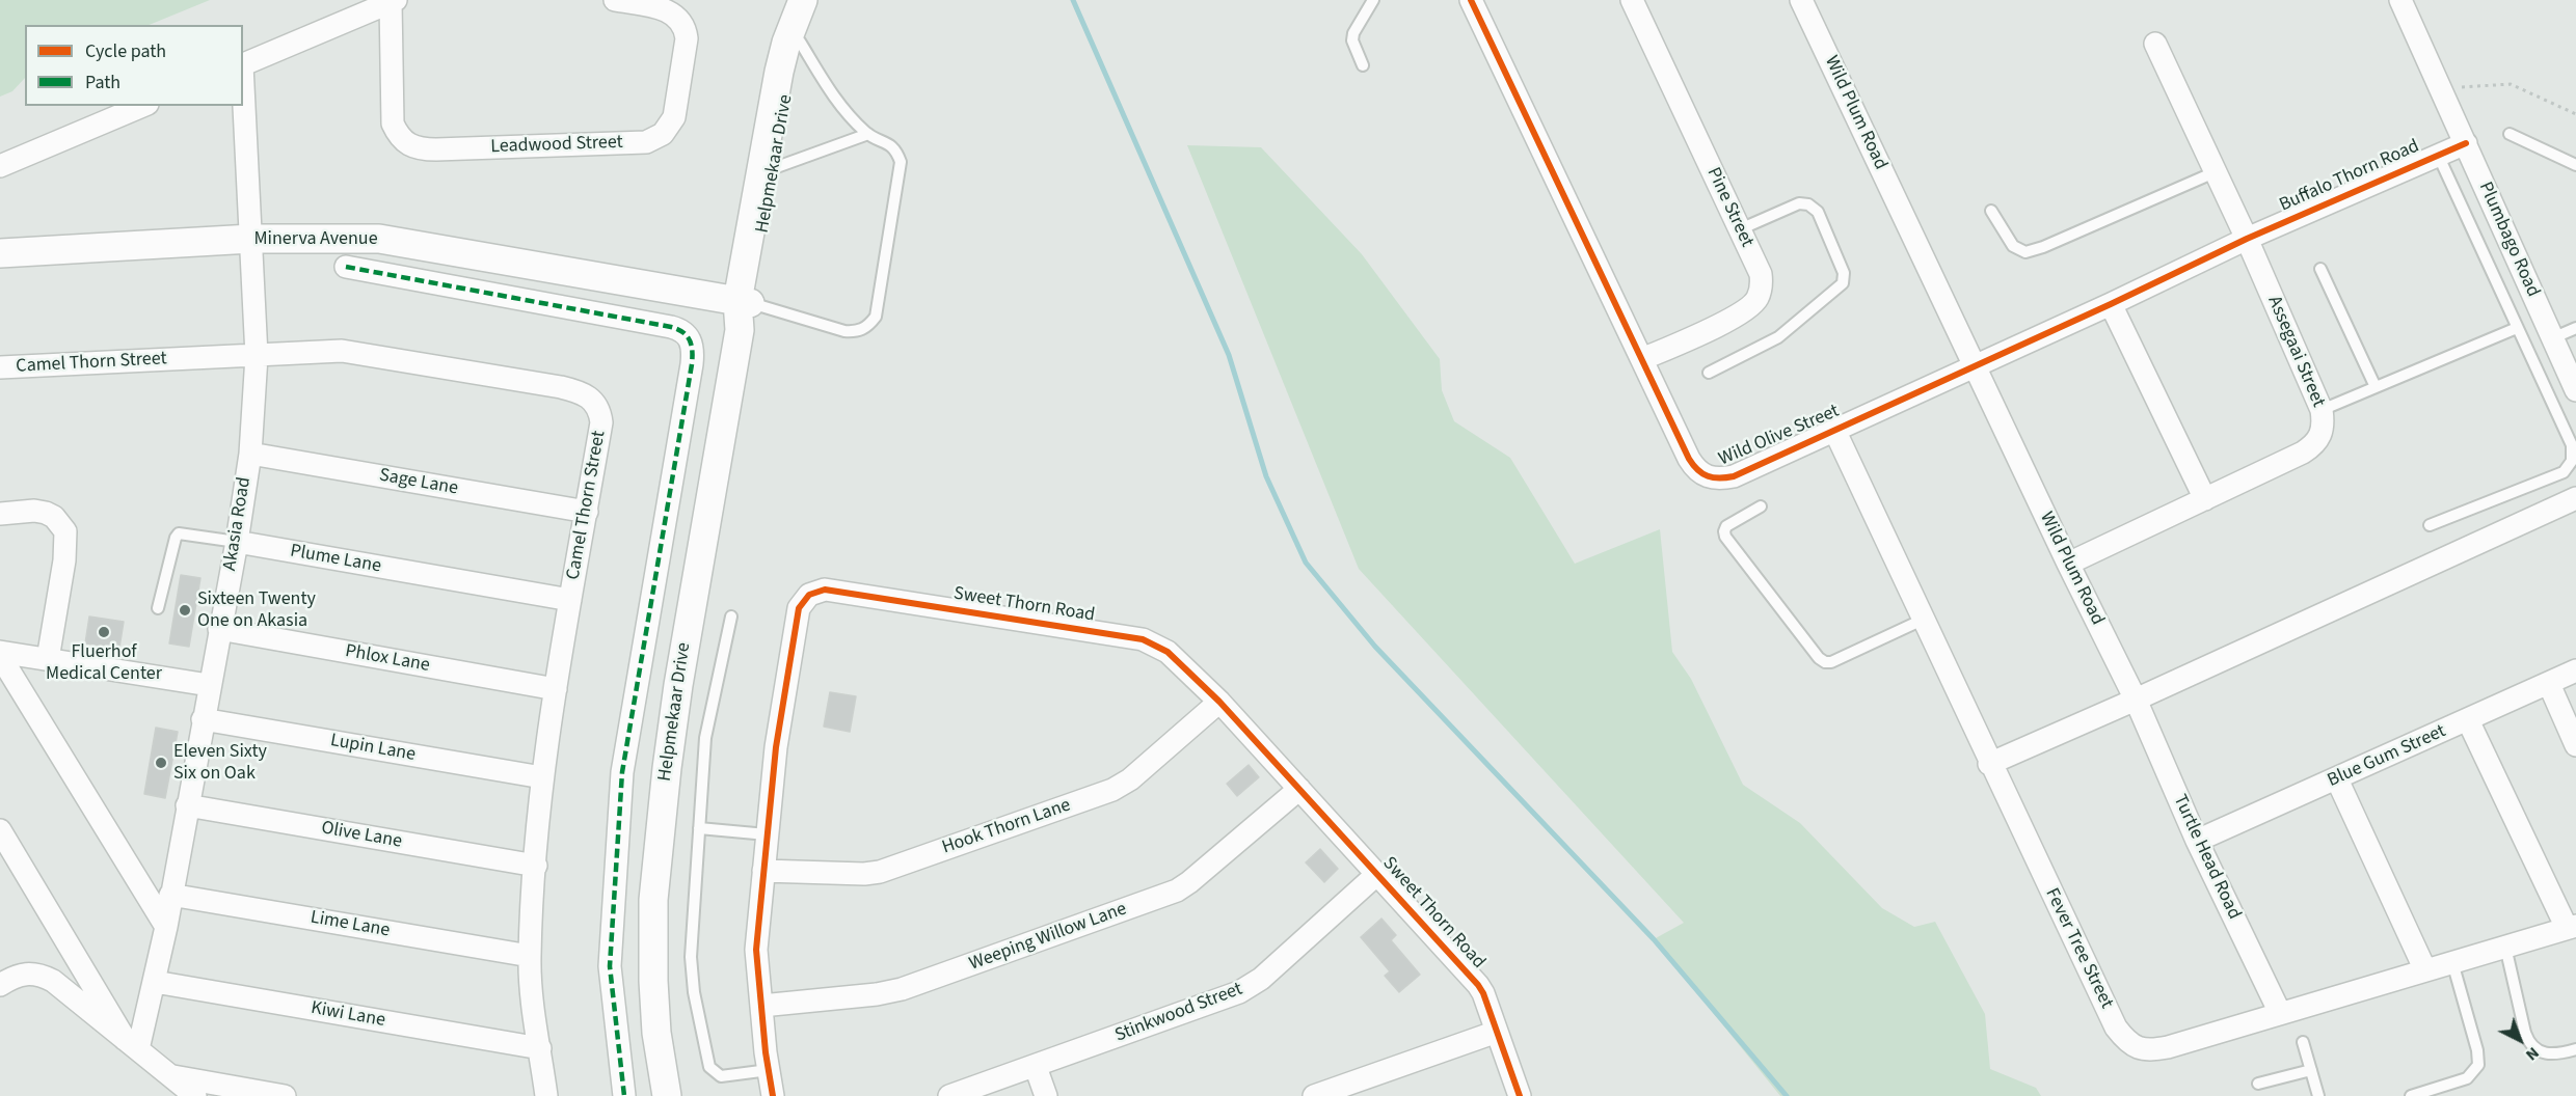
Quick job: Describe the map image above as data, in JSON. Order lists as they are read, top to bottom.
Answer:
{
  "streets": {
    "street": [
      "Wild Plum Road",
      "Leadwood Street",
      "Helpmekaar Drive",
      "Buffalo Thorn Road",
      "Pine Street",
      "Minerva Avenue",
      "Plumbago Road",
      "Assegaai Street",
      "Camel Thorn Street",
      "Wild Olive Street",
      "Sage Lane",
      "Akasia Road",
      "Plume Lane",
      "Sweet Thorn Road",
      "Phlox Lane",
      "Lupin Lane",
      "Blue Gum Street",
      "Hook Thorn Lane",
      "Olive Lane",
      "Turtle Head Road",
      "Lime Lane",
      "Weeping Willow Lane",
      "Fever Tree Street",
      "Stinkwood Street",
      "Kiwi Lane"
    ]
  },
  "crossings": [
    ["Wild Plum Road", "Assegaai Street"],
    ["Wild Plum Road", "Wild Olive Street"],
    ["Wild Plum Road", "Turtle Head Road"],
    ["Helpmekaar Drive", "Minerva Avenue"],
    ["Buffalo Thorn Road", "Plumbago Road"],
    ["Buffalo Thorn Road", "Assegaai Street"],
    ["Buffalo Thorn Road", "Wild Olive Street"],
    ["Pine Street", "Wild Olive Street"],
    ["Minerva Avenue", "Akasia Road"],
    ["Assegaai Street", "Wild Olive Street"],
    ["Camel Thorn Street", "Sage Lane"],
    ["Camel Thorn Street", "Akasia Road"],
    ["Camel Thorn Street", "Plume Lane"],
    ["Camel Thorn Street", "Phlox Lane"],
    ["Camel Thorn Street", "Lupin Lane"],
    ["Camel Thorn Street", "Olive Lane"],
    ["Camel Thorn Street", "Lime Lane"],
    ["Camel Thorn Street", "Kiwi Lane"],
    ["Wild Olive Street", "Fever Tree Street"],
    ["Sage Lane", "Akasia Road"],
    ["Akasia Road", "Plume Lane"],
    ["Akasia Road", "Phlox Lane"],
    ["Akasia Road", "Lupin Lane"],
    ["Akasia Road", "Olive Lane"],
    ["Akasia Road", "Lime Lane"],
    ["Akasia Road", "Kiwi Lane"],
    ["Sweet Thorn Road", "Hook Thorn Lane"],
    ["Sweet Thorn Road", "Weeping Willow Lane"],
    ["Sweet Thorn Road", "Stinkwood Street"],
    ["Blue Gum Street", "Turtle Head Road"],
    ["Turtle Head Road", "Fever Tree Street"]
  ],
  "places": ["Sixteen Twenty One on Akasia", "Fluerhof Medical Center", "Eleven Sixty Six on Oak"],
  "legend": ["Cycle path", "Path"],
  "north": "bottom right"
}
